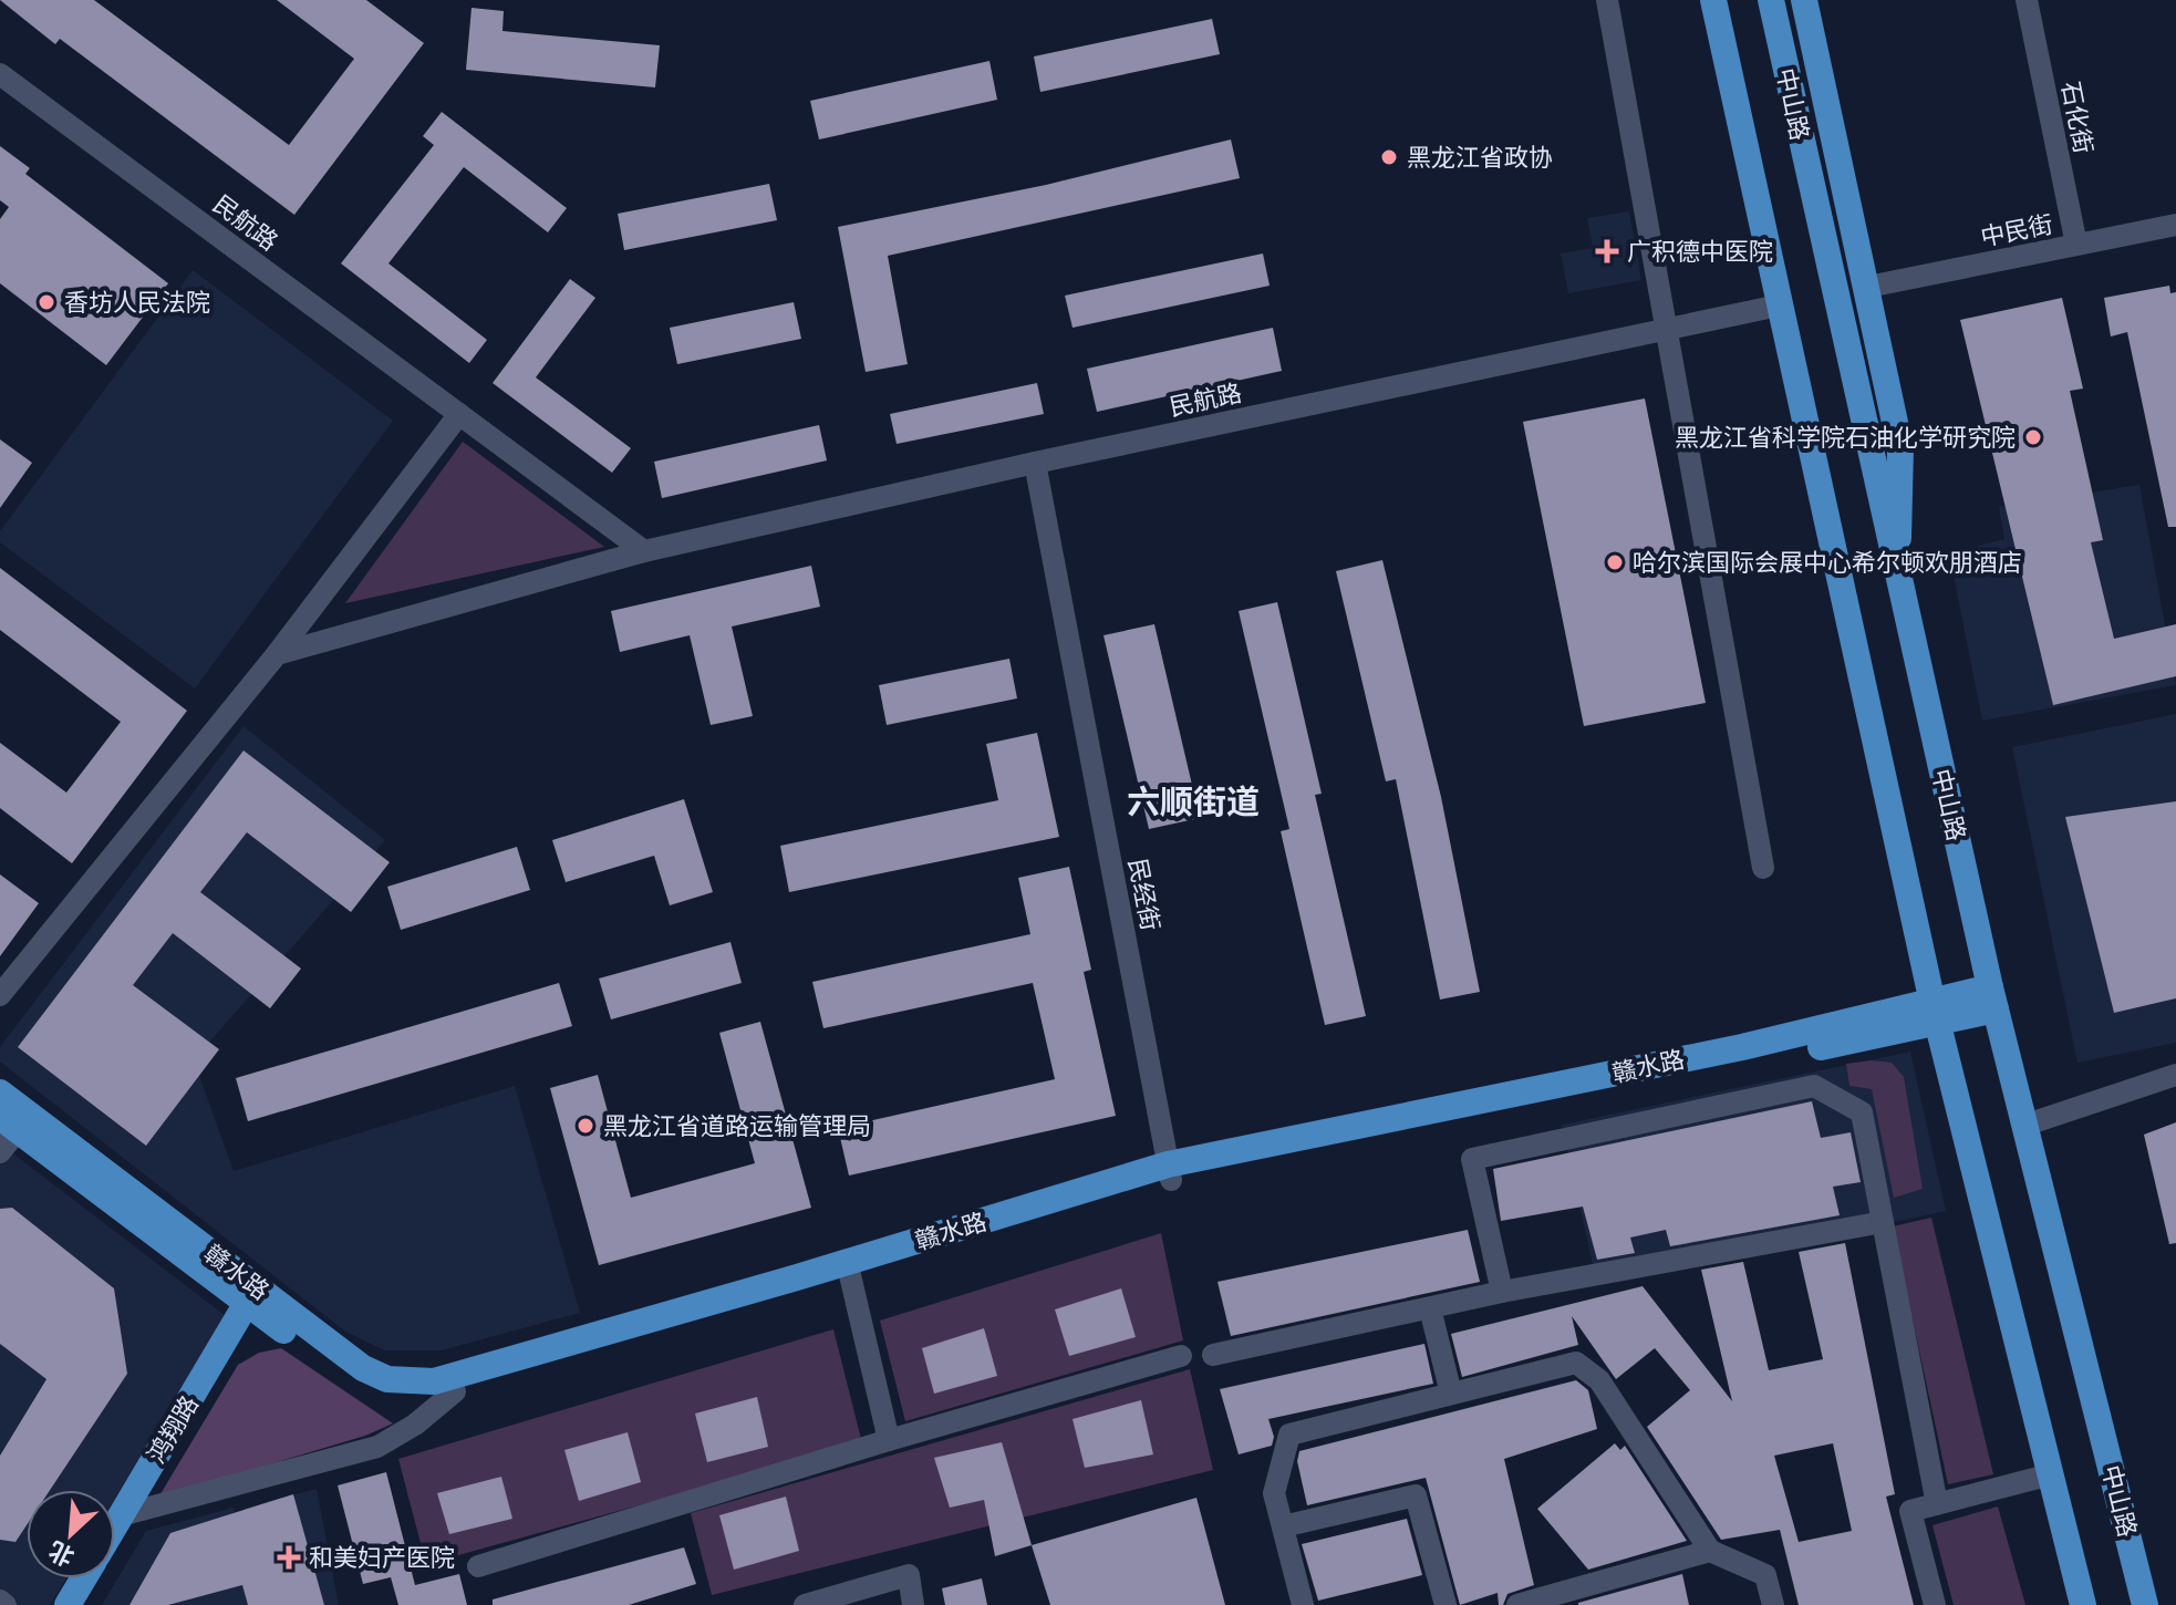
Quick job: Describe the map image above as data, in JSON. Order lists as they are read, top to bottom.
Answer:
{
  "streets": {
    "main road": ["中山路", "赣水路", "鸿翔路"],
    "street": [
      "石化街",
      "民航路",
      "中民街",
      "民经街"
    ]
  },
  "crossings": [
    ["中山路", "赣水路"],
    ["石化街", "中民街"],
    ["民航路", "民经街"],
    ["民经街", "赣水路"],
    ["赣水路", "鸿翔路"]
  ],
  "districts": ["六顺街道"],
  "places": {
    "other": [
      "黑龙江省政协",
      "香坊人民法院",
      "黑龙江省科学院石油化学研究院",
      "哈尔滨国际会展中心希尔顿欢朋酒店",
      "黑龙江省道路运输管理局"
    ],
    "health": ["广积德中医院", "和美妇产医院"]
  },
  "north": "bottom left"
}
